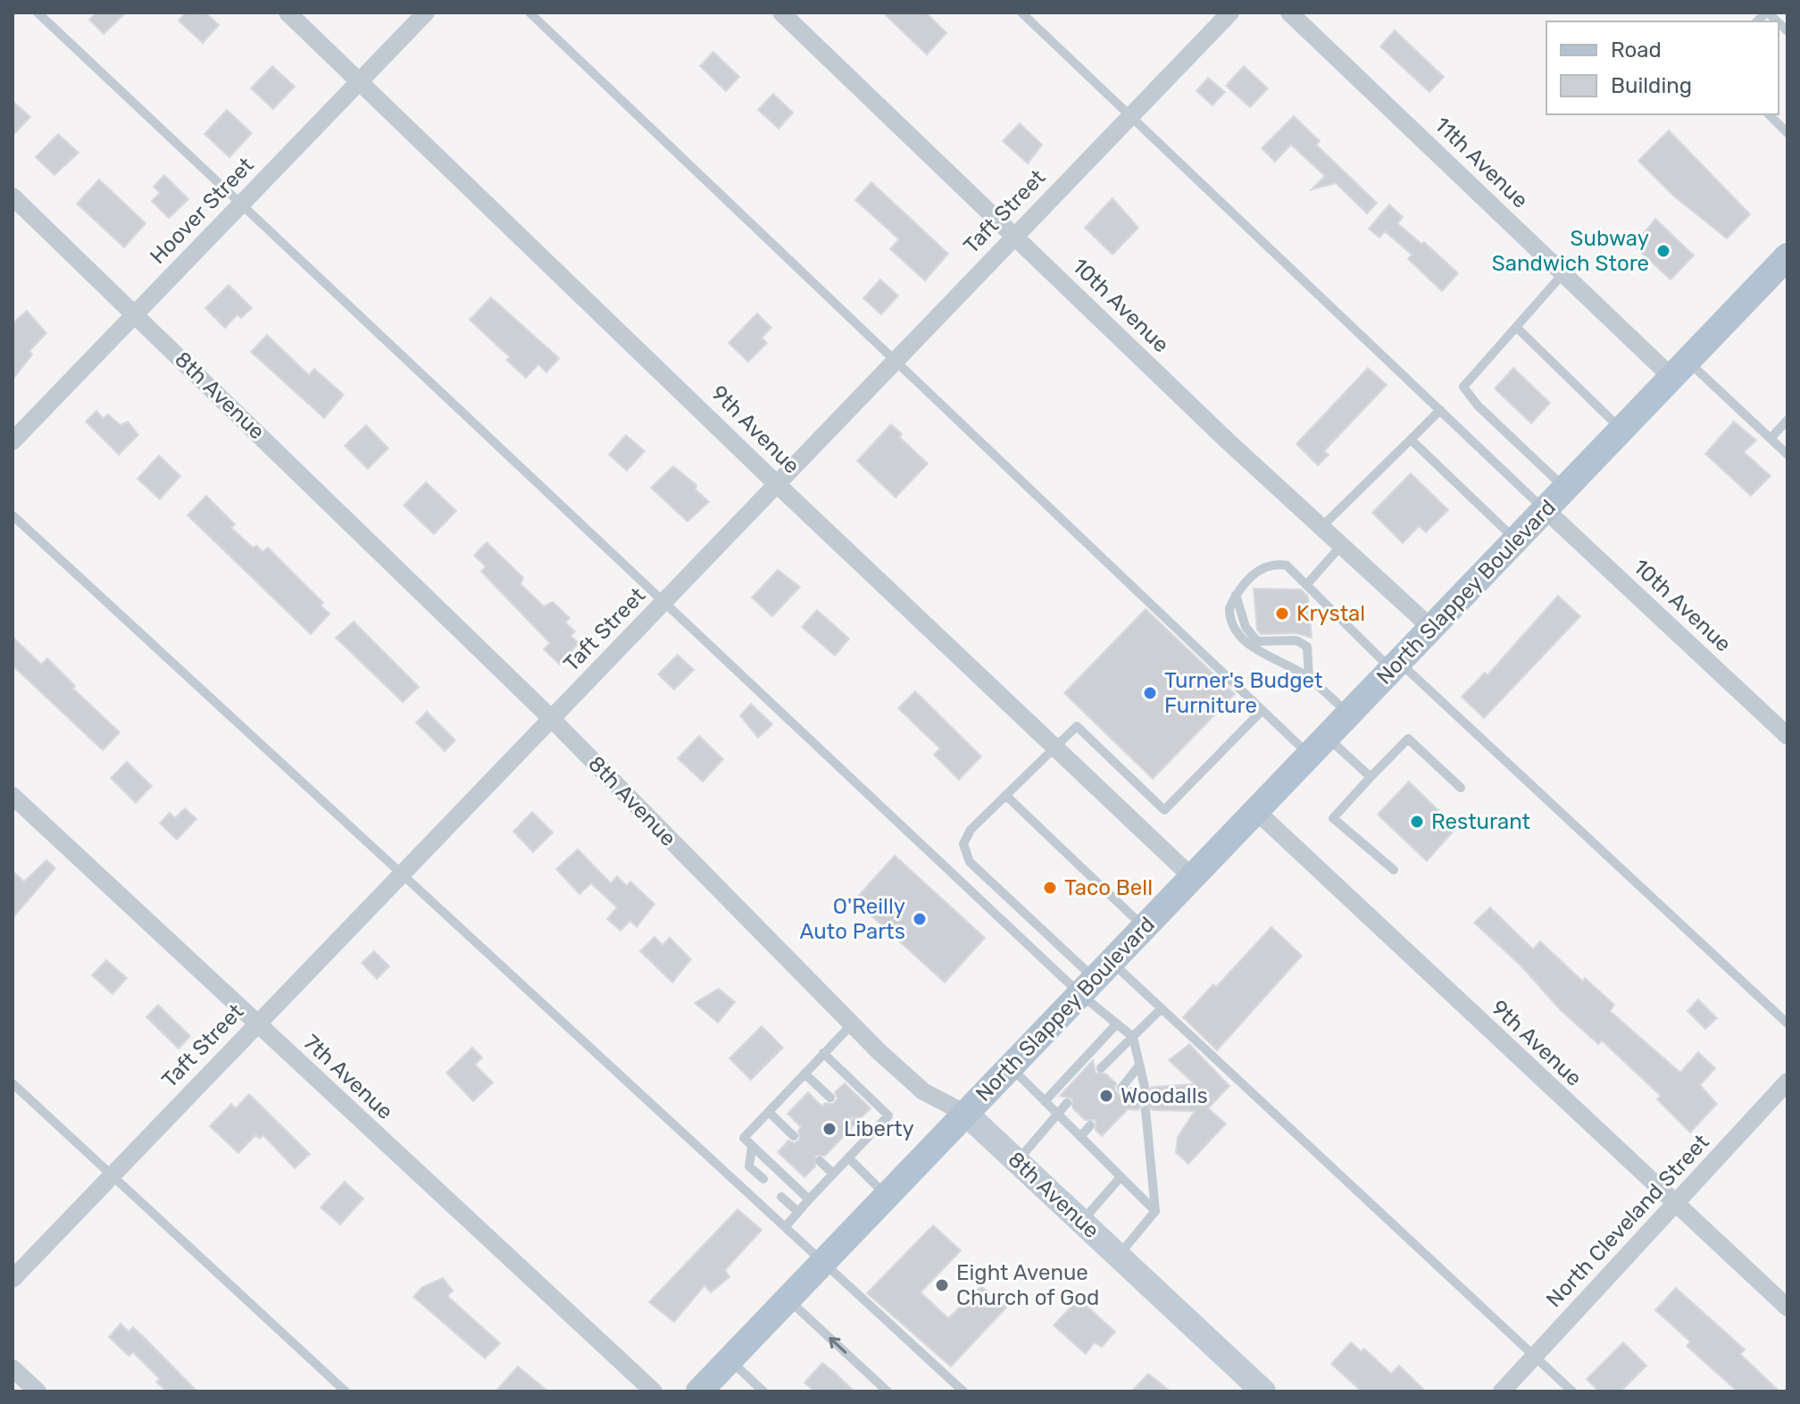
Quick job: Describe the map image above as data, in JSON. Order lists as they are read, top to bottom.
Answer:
{
  "streets": {
    "main road": ["North Slappey Boulevard"],
    "street": [
      "11th Avenue",
      "Hoover Street",
      "Taft Street",
      "10th Avenue",
      "8th Avenue",
      "9th Avenue",
      "7th Avenue",
      "North Cleveland Street"
    ]
  },
  "crossings": [
    ["11th Avenue", "North Slappey Boulevard"],
    ["Hoover Street", "8th Avenue"],
    ["Hoover Street", "9th Avenue"],
    ["Taft Street", "10th Avenue"],
    ["Taft Street", "8th Avenue"],
    ["Taft Street", "9th Avenue"],
    ["Taft Street", "7th Avenue"],
    ["10th Avenue", "North Slappey Boulevard"],
    ["8th Avenue", "North Slappey Boulevard"],
    ["9th Avenue", "North Slappey Boulevard"],
    ["9th Avenue", "North Cleveland Street"]
  ],
  "places": [
    "Subway Sandwich Store",
    "Krystal",
    "Turner's Budget Furniture",
    "Resturant",
    "Taco Bell",
    "O'Reilly Auto Parts",
    "Woodalls",
    "Liberty",
    "Eight Avenue Church of God"
  ],
  "legend": ["Road", "Building"]
}
